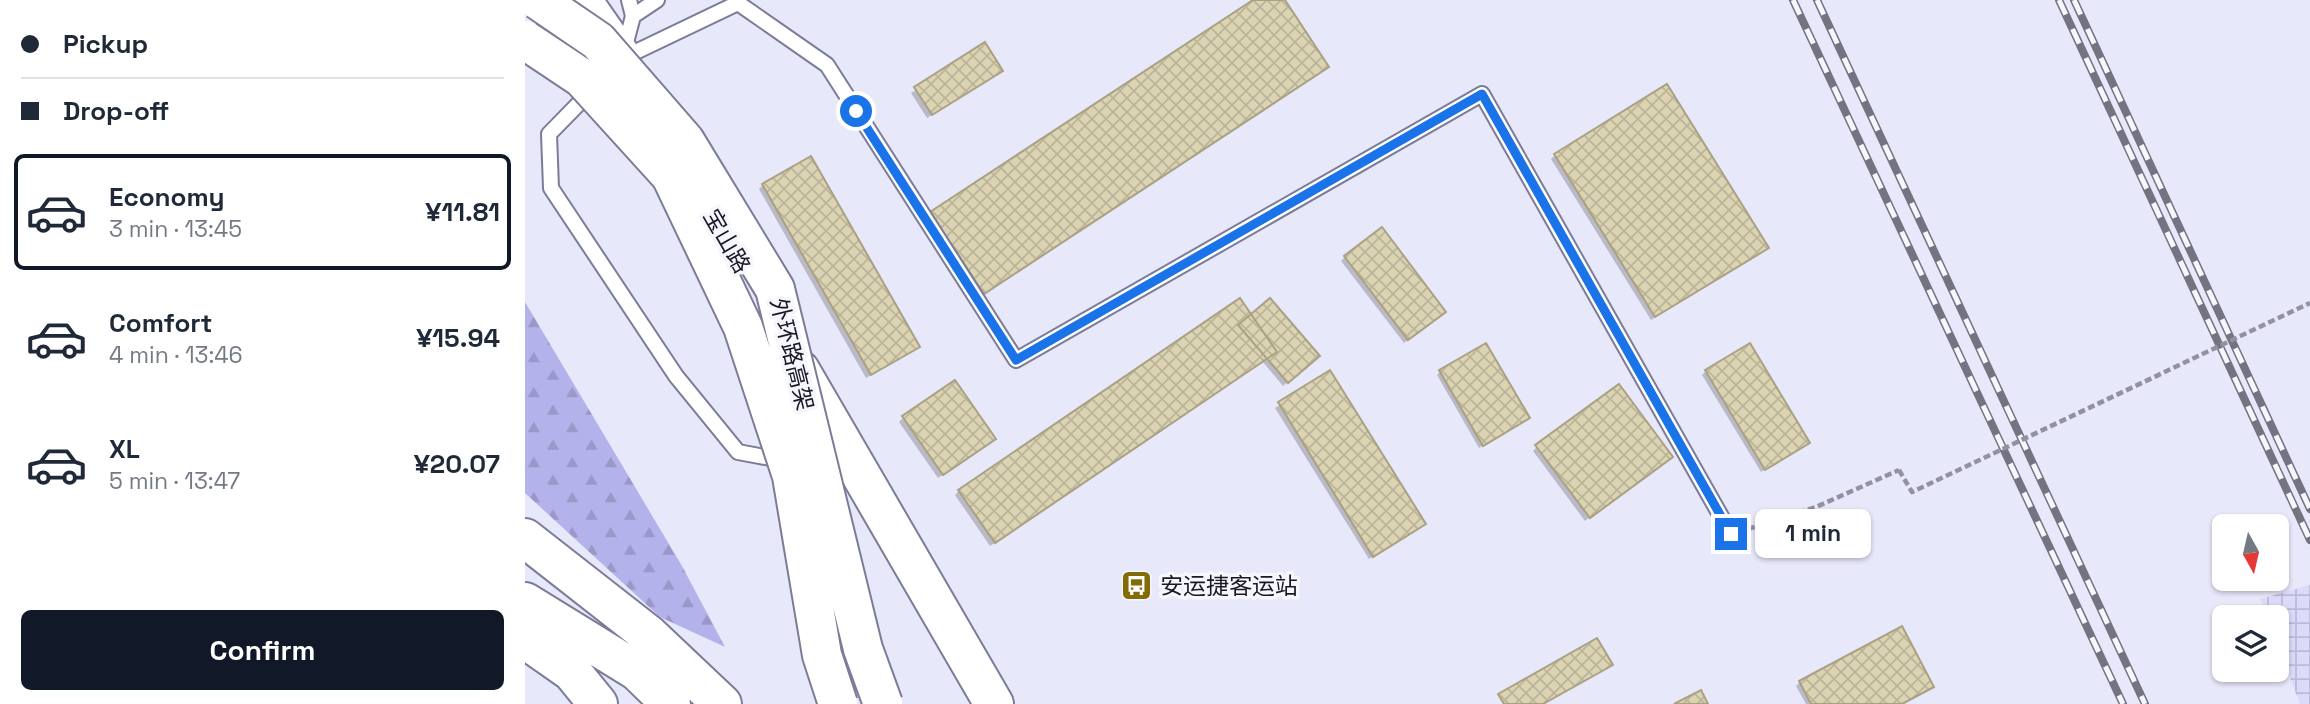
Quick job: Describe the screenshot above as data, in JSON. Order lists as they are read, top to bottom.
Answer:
{
  "streets": {
    "main road": ["宝山路", "外环路高架"]
  },
  "places": {
    "bus stop": ["安运捷客运站"]
  },
  "north": "bottom",
  "page": {
    "banner": ["Pickup", "Drop-off"],
    "list": [
      {
        "name": "Economy",
        "note": "3 min · 13:45",
        "value": "¥11.81"
      },
      {
        "name": "Comfort",
        "note": "4 min · 13:46",
        "value": "¥15.94"
      },
      {
        "name": "XL",
        "note": "5 min · 13:47",
        "value": "¥20.07"
      }
    ],
    "bubble": "1 min",
    "buttons": "Confirm"
  }
}
